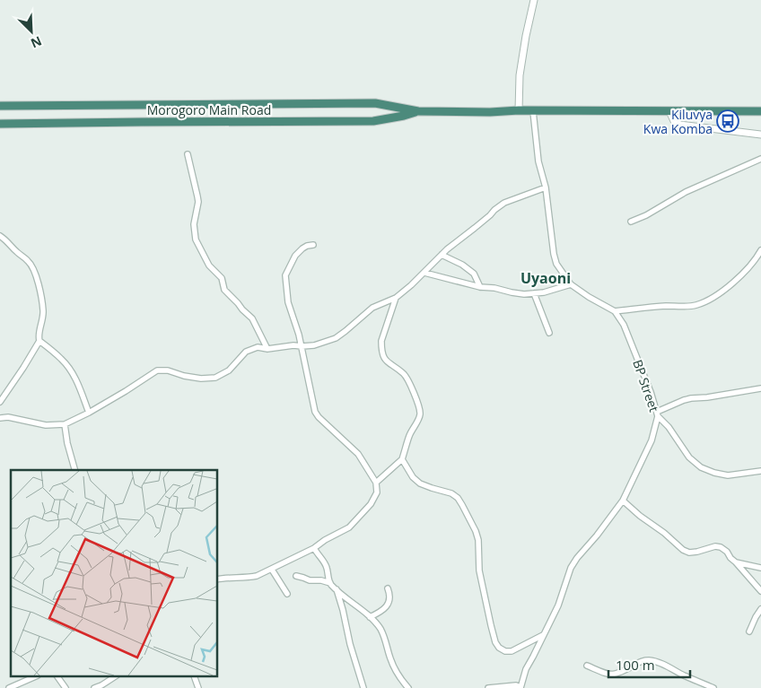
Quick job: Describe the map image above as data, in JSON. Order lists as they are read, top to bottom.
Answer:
{
  "streets": {
    "highway": ["Morogoro Main Road"],
    "street": ["BP Street"]
  },
  "districts": ["Uyaoni"],
  "places": {
    "bus stop": ["Kiluvya Kwa Komba"]
  },
  "scale_bar": "100 m",
  "north": "bottom right"
}
